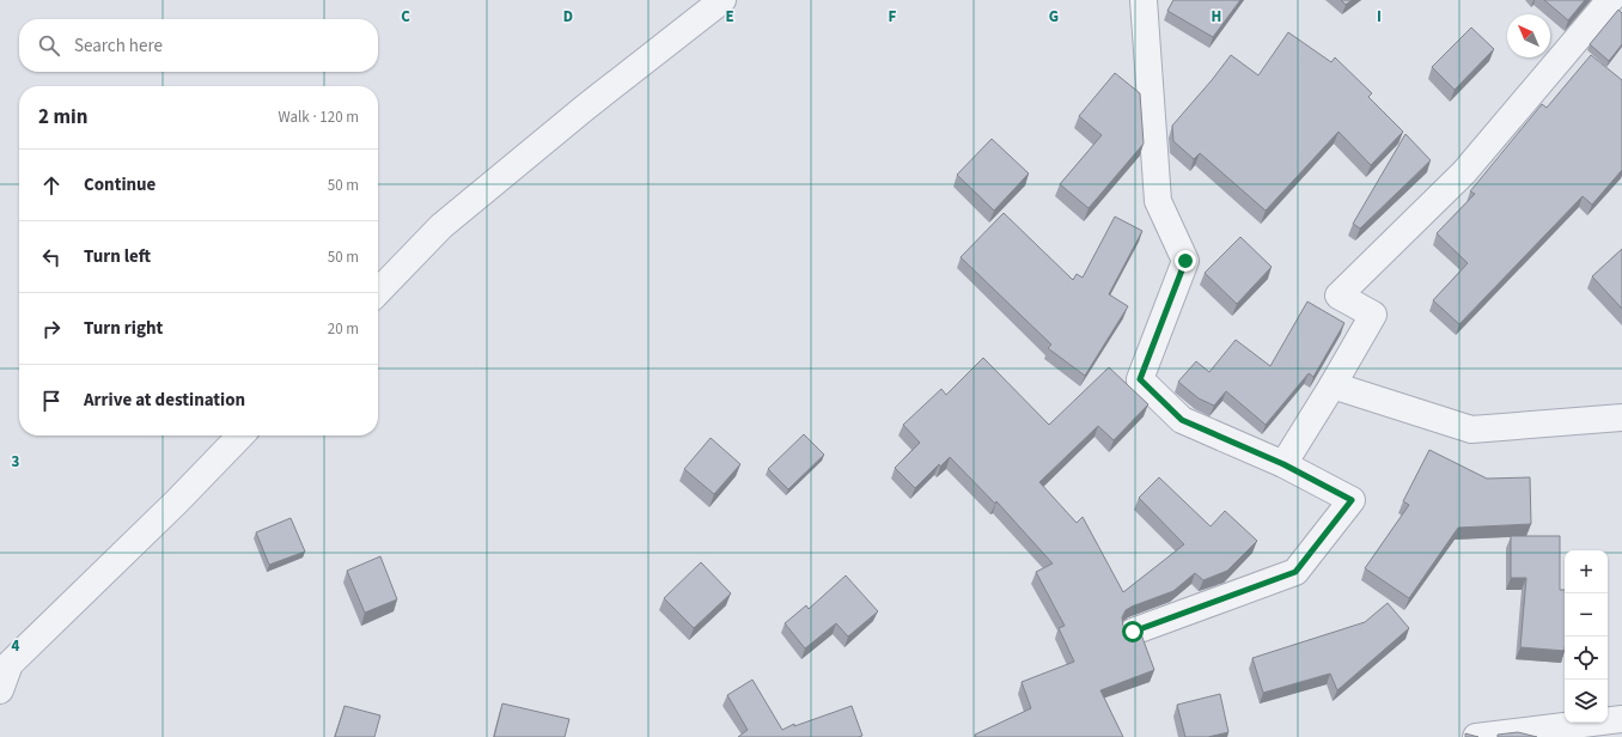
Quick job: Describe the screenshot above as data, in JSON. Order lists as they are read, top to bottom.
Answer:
{
  "north": "top left",
  "page": {
    "search": "Search here",
    "heading": ["2 min", "Walk · 120 m"],
    "list": [
      ["Continue", "50 m"],
      ["Turn left", "50 m"],
      ["Turn right", "20 m"],
      "Arrive at destination"
    ],
    "map_buttons": ["+", "−"]
  },
  "grid": {
    "columns": [
      "C",
      "D",
      "E",
      "F",
      "G",
      "H",
      "I"
    ],
    "rows": ["3", "4"]
  }
}
